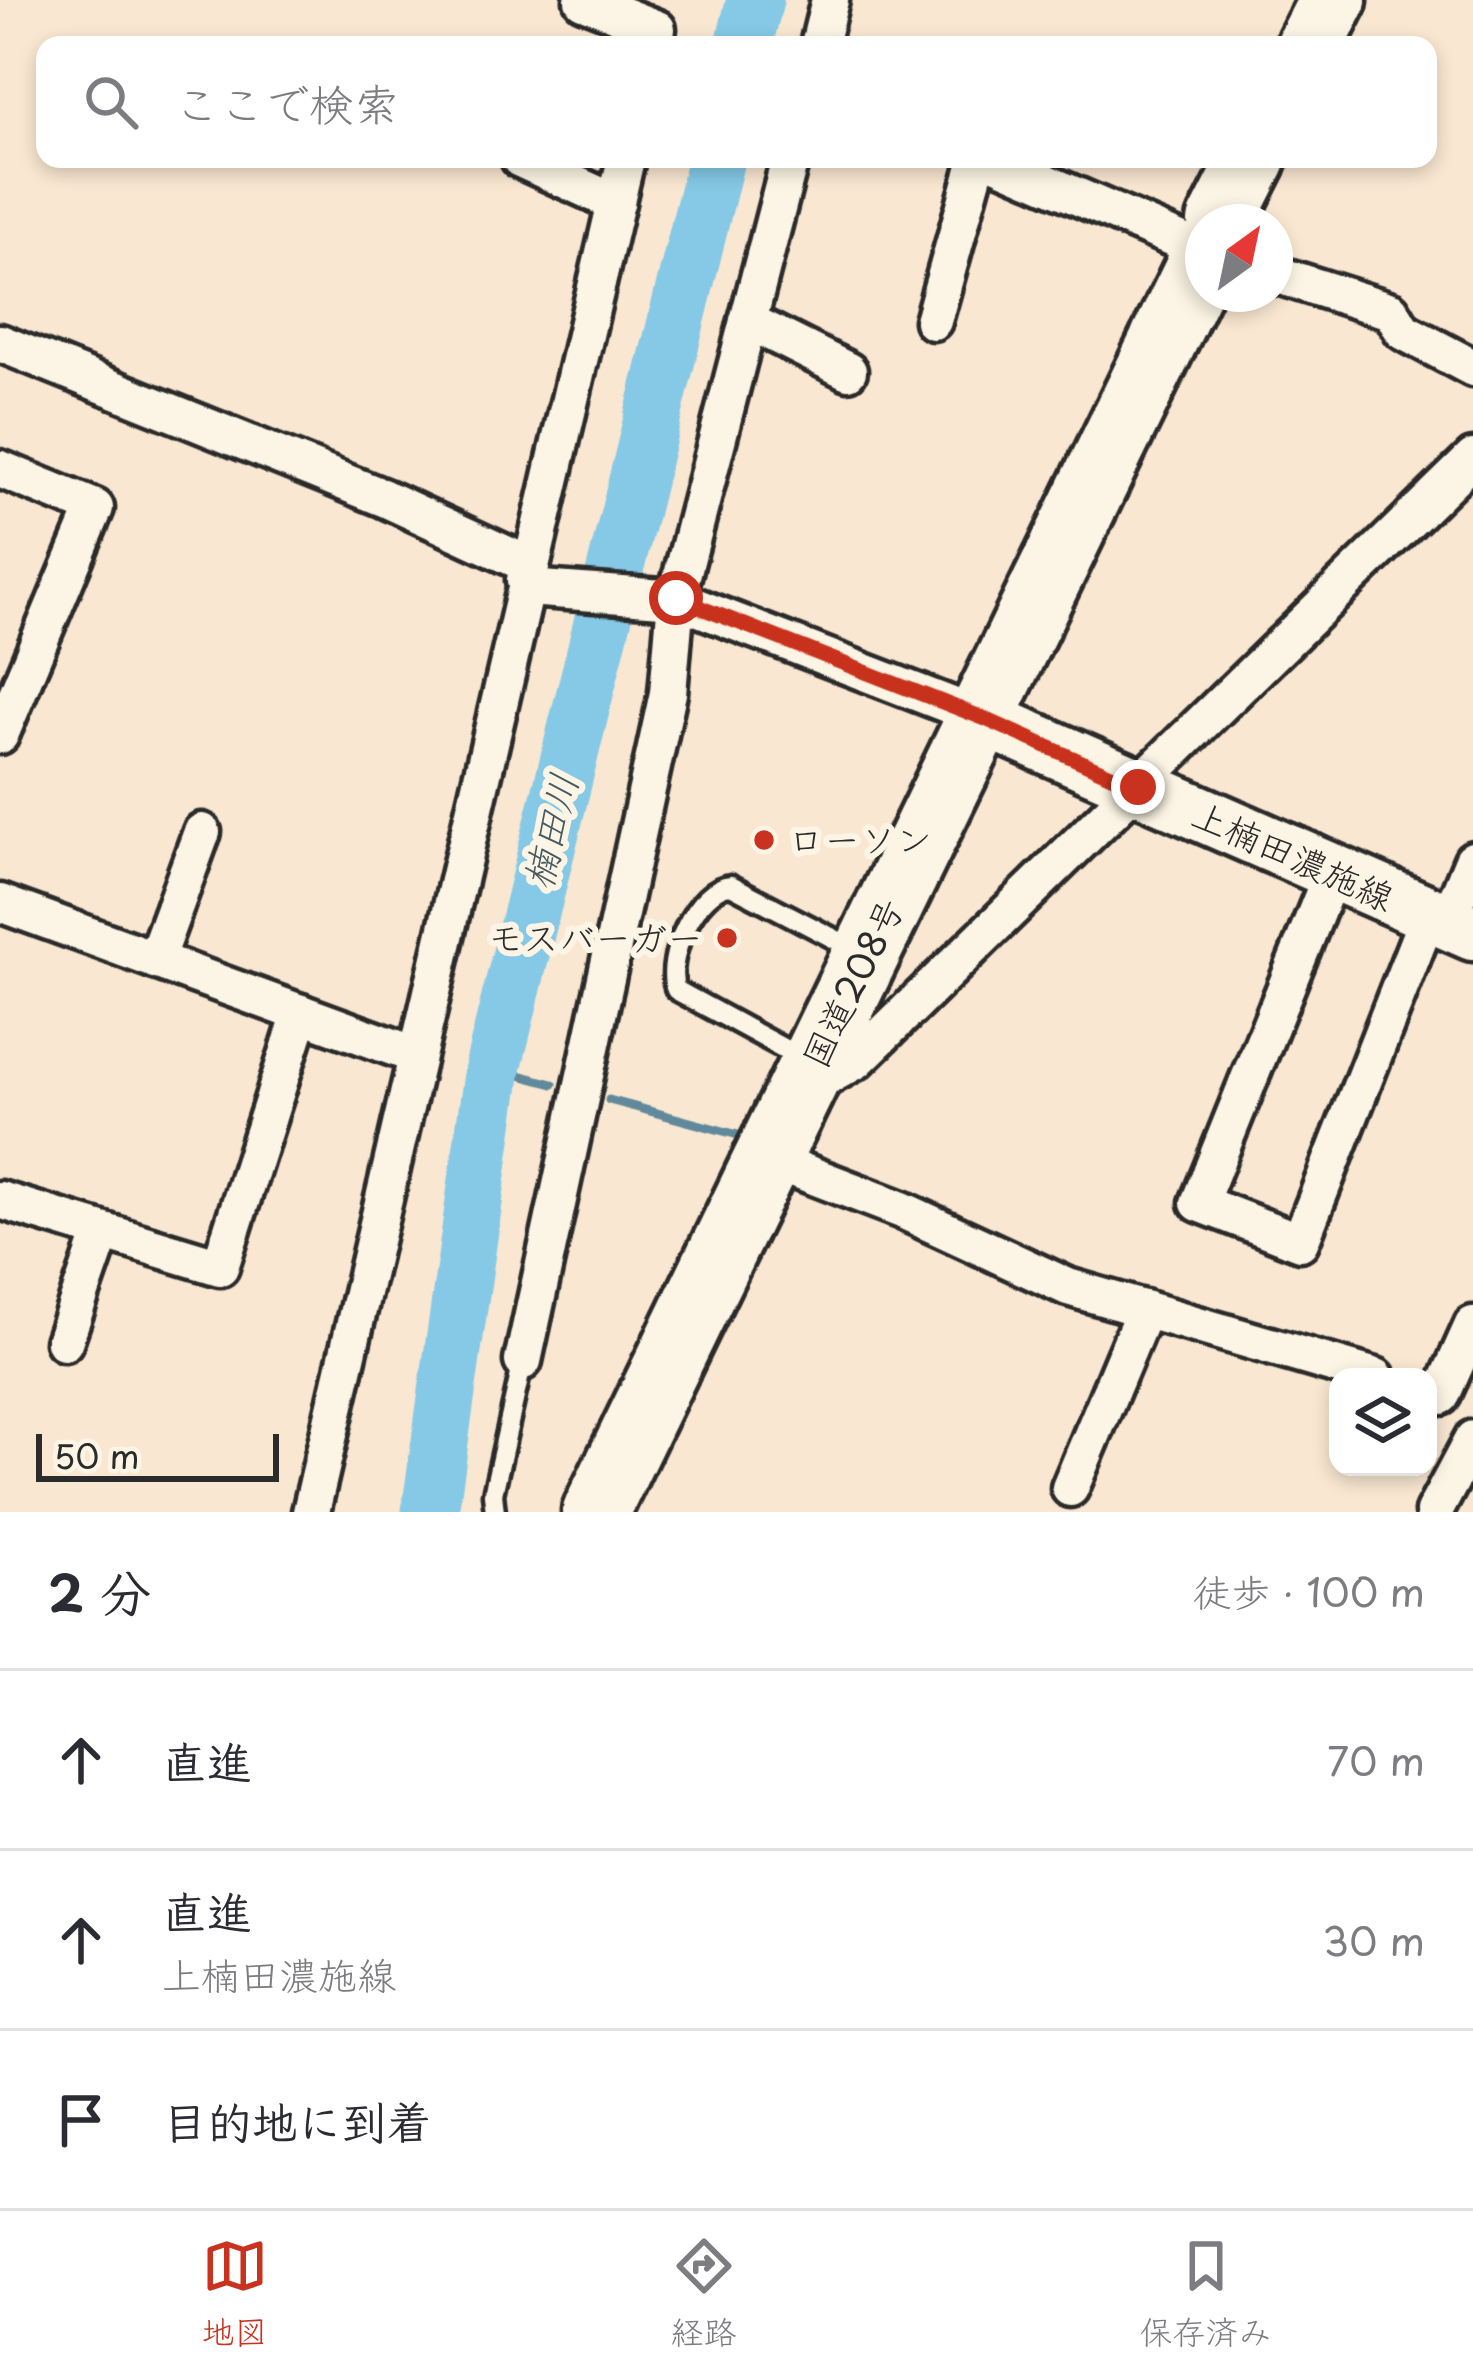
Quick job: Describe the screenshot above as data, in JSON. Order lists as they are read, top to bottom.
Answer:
{
  "streets": {
    "highway": ["国道208号"],
    "main road": ["上楠田濃施線"]
  },
  "crossings": [
    ["上楠田濃施線", "国道208号"]
  ],
  "water": ["楠田川"],
  "places": ["ローソン", "モスバーガー"],
  "scale_bar": "50 m",
  "north": "top right",
  "page": {
    "search": "ここで検索",
    "scale": "50 m",
    "heading": ["2 分", "徒歩 · 100 m"],
    "list": [
      ["直進", "70 m"],
      ["直進", "上楠田濃施線", "30 m"],
      "目的地に到着"
    ],
    "nav": ["地図", "経路", "保存済み"]
  }
}
